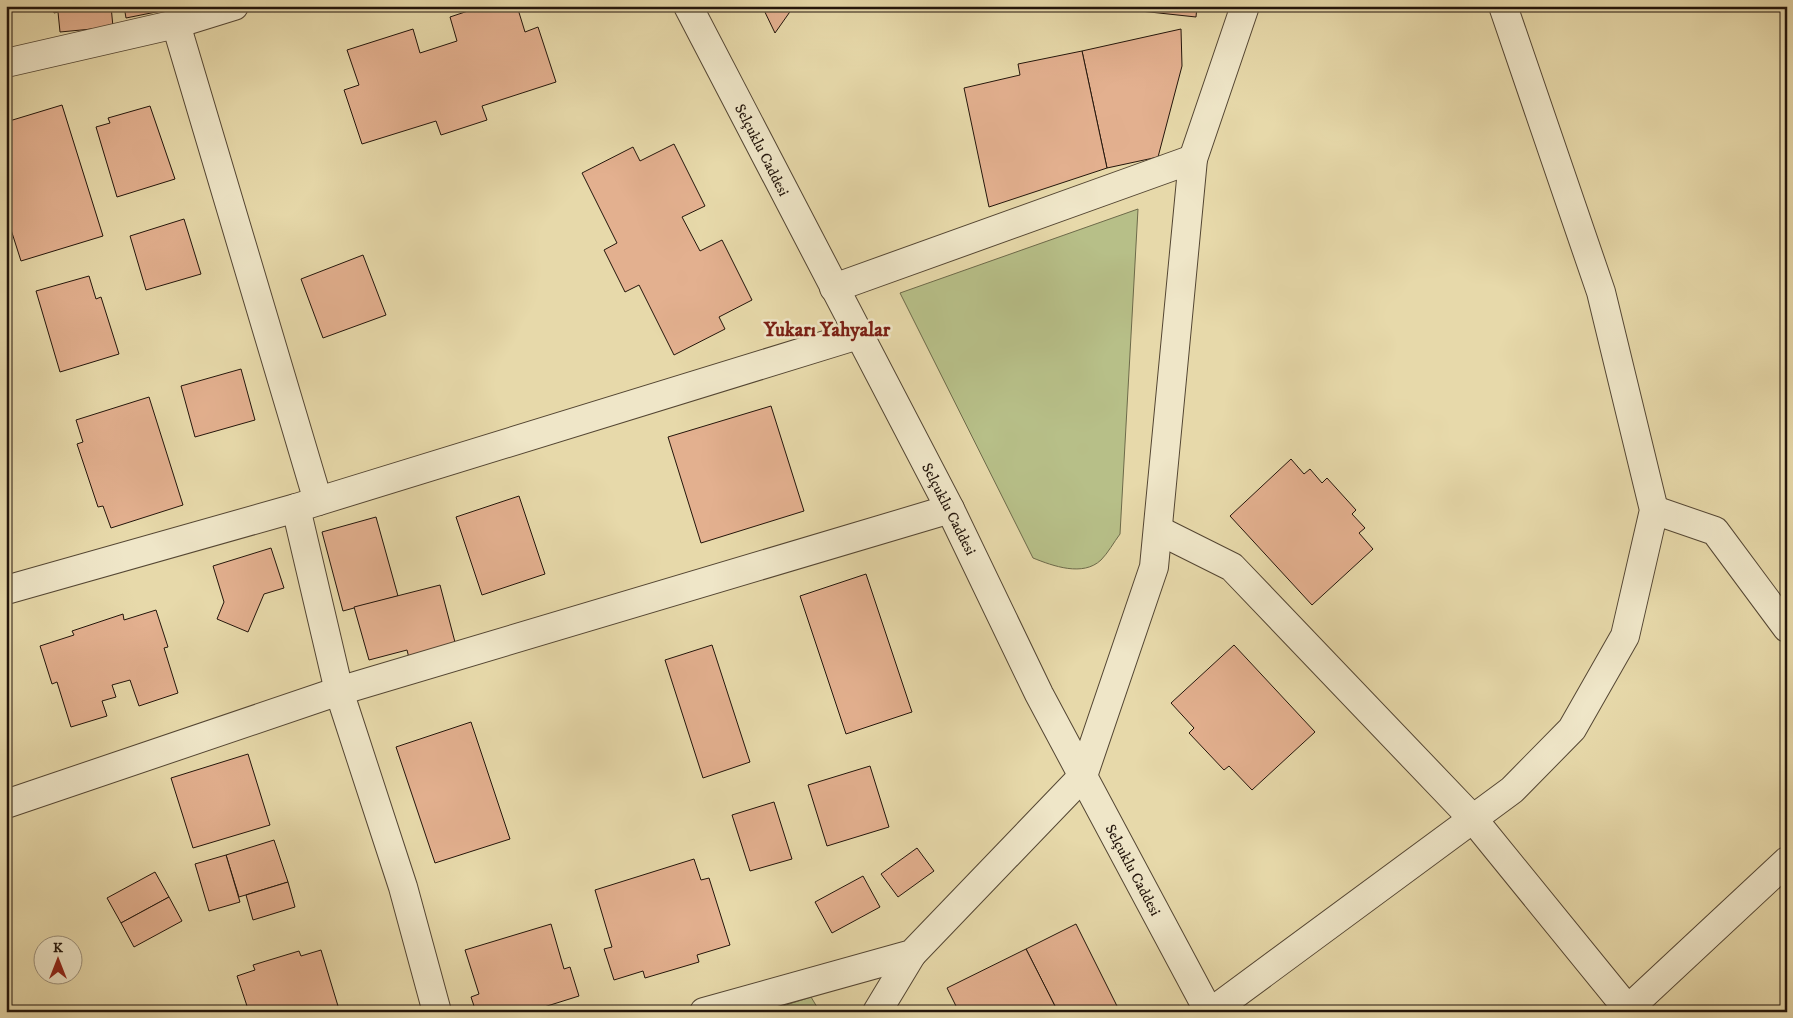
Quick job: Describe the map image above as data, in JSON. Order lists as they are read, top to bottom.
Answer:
{
  "streets": {
    "street": ["Selçuklu Caddesi"]
  },
  "districts": ["Yukarı Yahyalar"],
  "north": "top"
}
